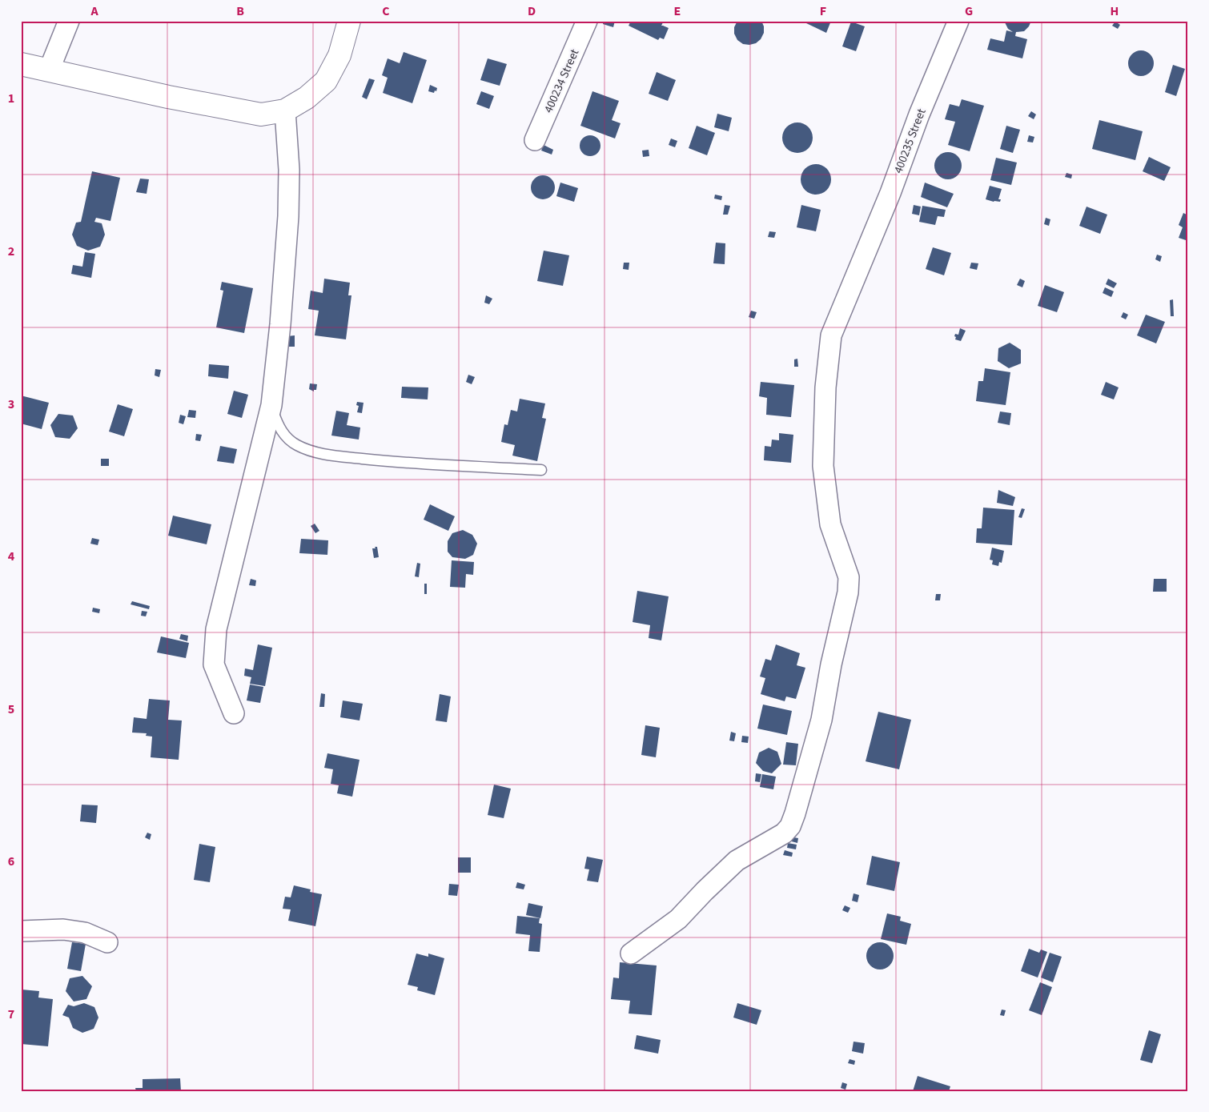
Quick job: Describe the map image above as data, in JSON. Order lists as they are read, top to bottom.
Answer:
{
  "streets": {
    "street": ["400234 Street", "400235 Street"]
  },
  "grid": {
    "columns": [
      "A",
      "B",
      "C",
      "D",
      "E",
      "F",
      "G",
      "H"
    ],
    "rows": [
      "1",
      "2",
      "3",
      "4",
      "5",
      "6",
      "7"
    ]
  }
}
